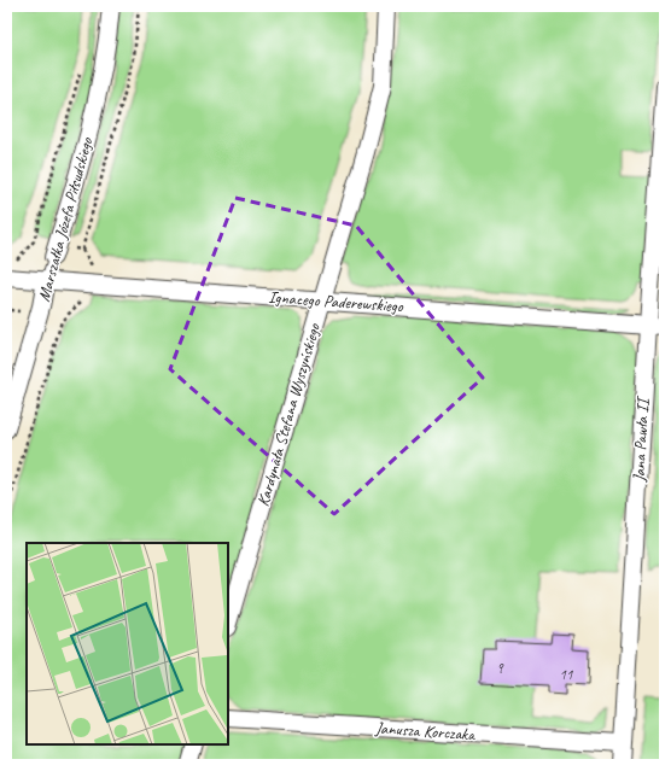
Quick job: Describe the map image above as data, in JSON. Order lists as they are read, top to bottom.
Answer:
{
  "streets": {
    "street": [
      "Marszałka Józefa Piłsudskiego",
      "Ignacego Paderewskiego",
      "Kardynała Stefana Wyszyńskiego",
      "Jana Pawła II",
      "Janusza Korczaka"
    ]
  },
  "crossings": [
    ["Marszałka Józefa Piłsudskiego", "Ignacego Paderewskiego"],
    ["Ignacego Paderewskiego", "Kardynała Stefana Wyszyńskiego"],
    ["Ignacego Paderewskiego", "Jana Pawła II"],
    ["Jana Pawła II", "Janusza Korczaka"]
  ],
  "house_numbers": ["9", "11"]
}
